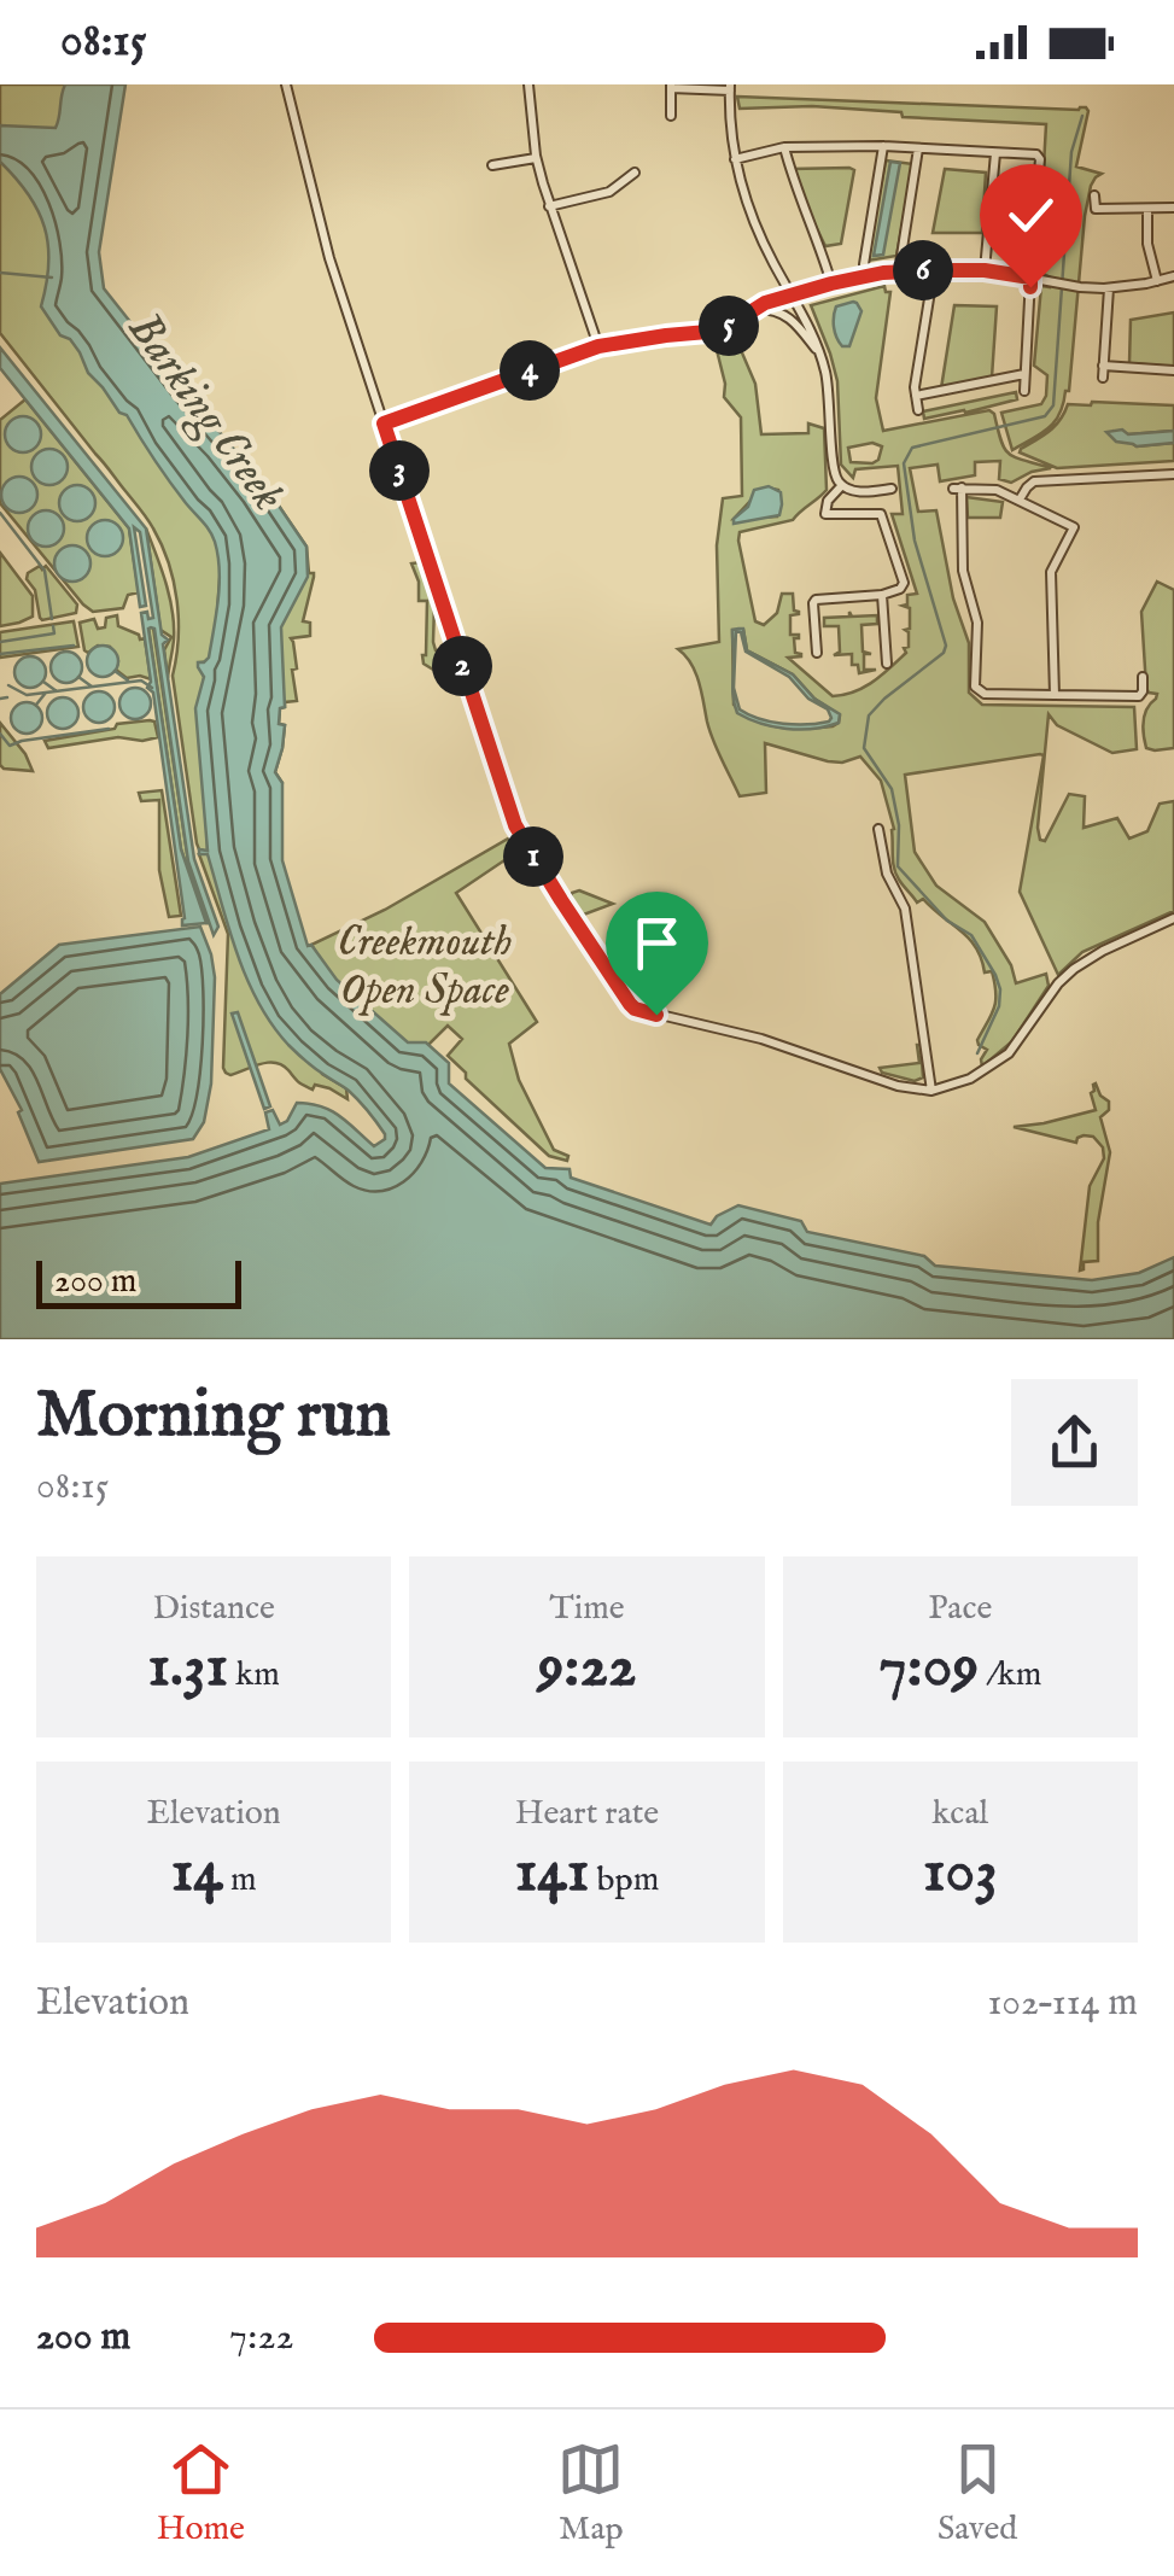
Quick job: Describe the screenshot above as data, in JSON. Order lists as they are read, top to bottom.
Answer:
{
  "water": ["Barking Creek"],
  "parks": ["Creekmouth Open Space"],
  "scale_bar": "200 m",
  "page": {
    "status": "08:15",
    "pins": [
      "6",
      "5",
      "4",
      "3",
      "2",
      "1"
    ],
    "scale": "200 m",
    "heading": ["Morning run", "08:15"],
    "stats": [
      ["Distance", "1.31 km"],
      ["Time", "9:22"],
      ["Pace", "7:09 /km"],
      ["Elevation", "14 m"],
      ["Heart rate", "141 bpm"],
      ["kcal", "103"]
    ],
    "chart": ["Elevation", "102–114 m"],
    "list": [
      {
        "name": "200 m",
        "note": "7:22"
      }
    ],
    "tabs": ["Home", "Map", "Saved"]
  }
}
